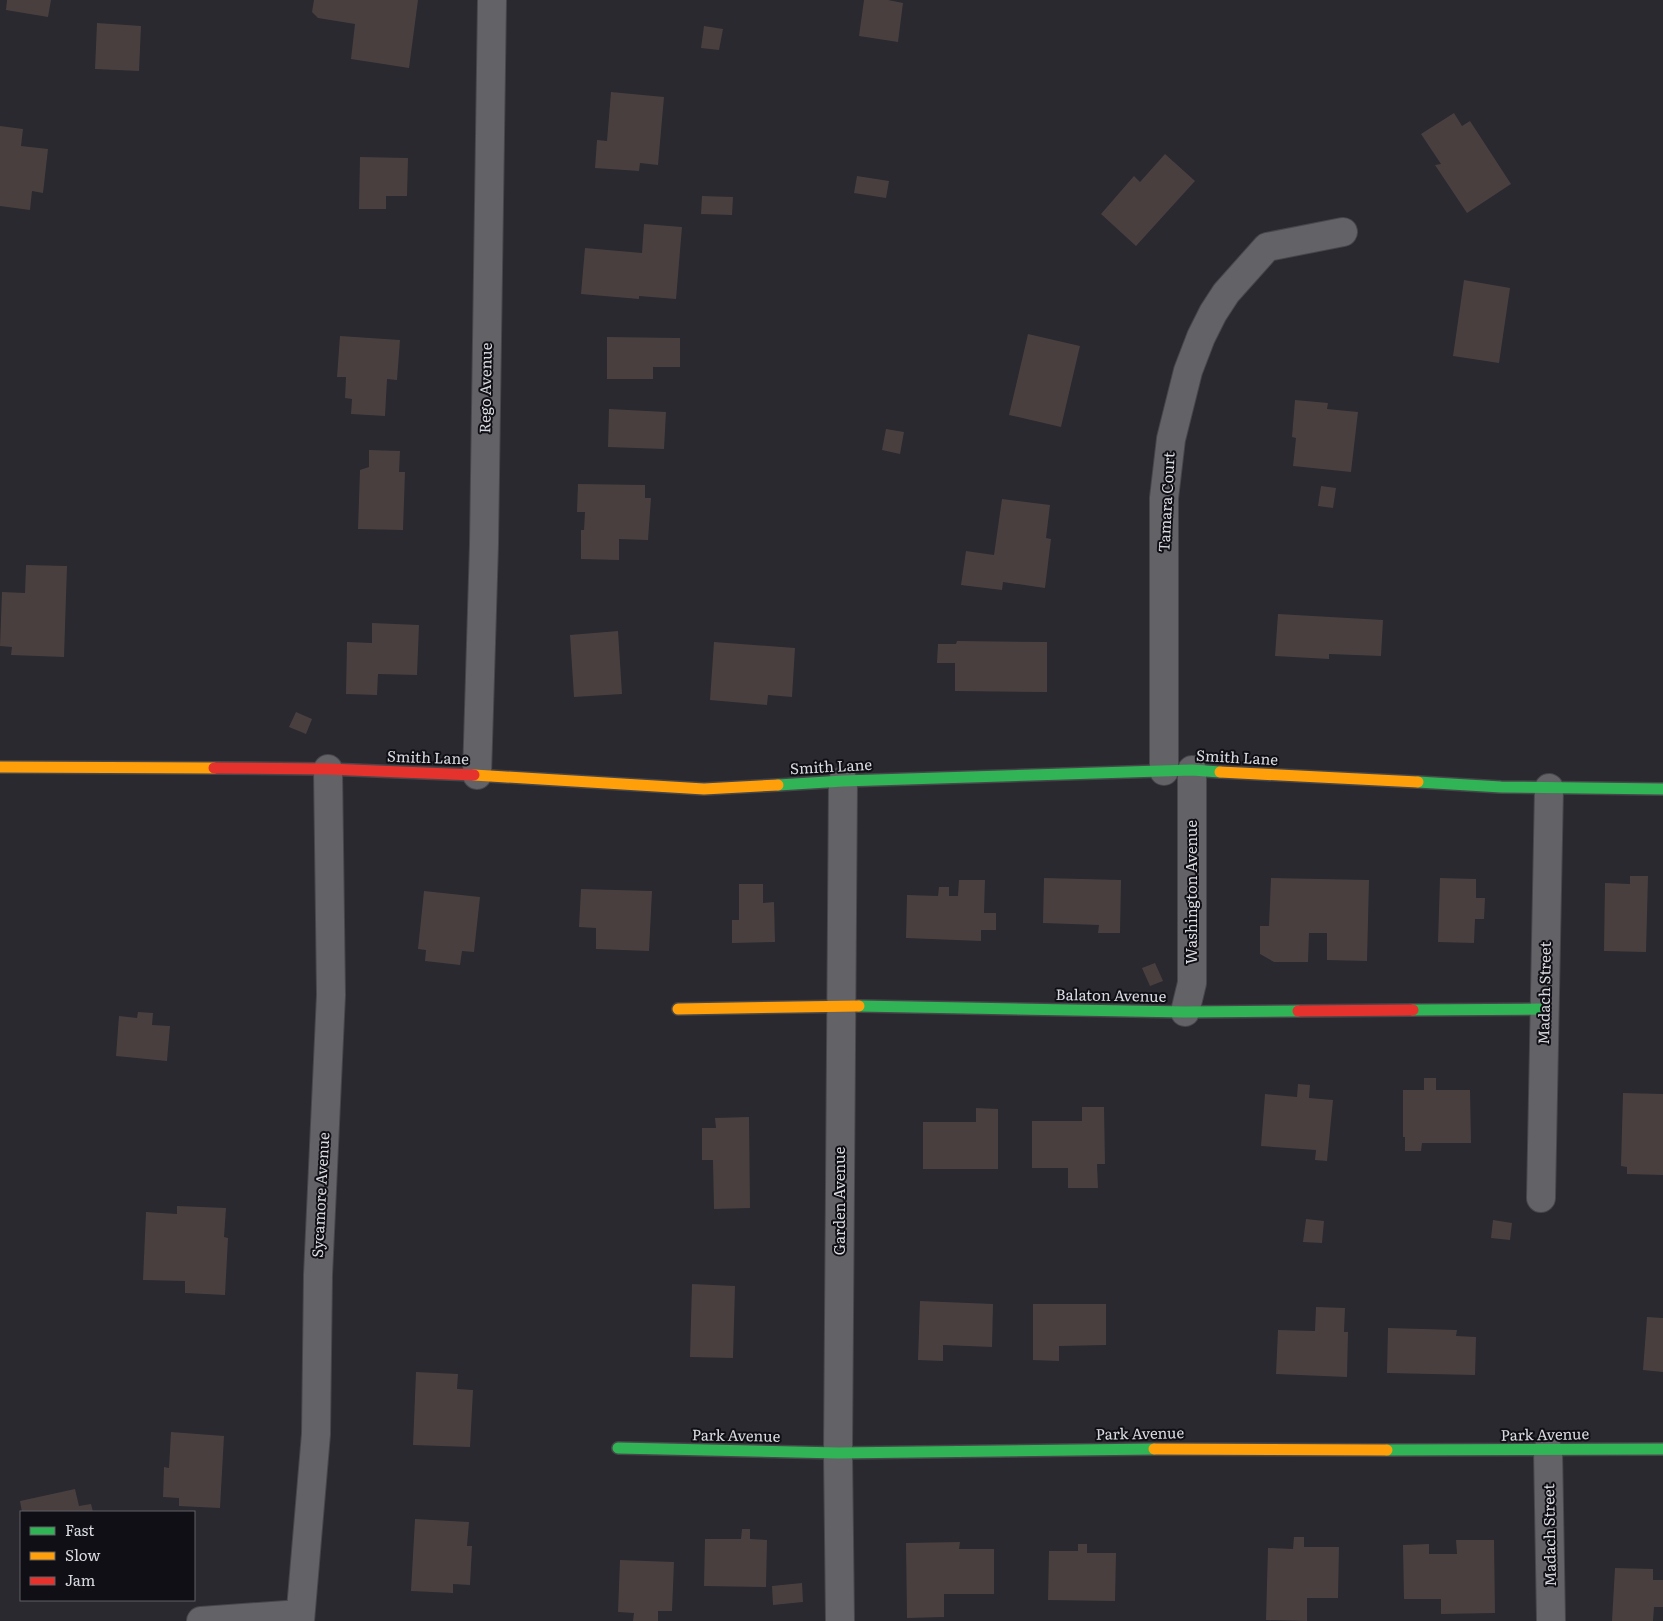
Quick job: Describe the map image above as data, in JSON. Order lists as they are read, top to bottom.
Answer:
{
  "streets": {
    "street": [
      "Rego Avenue",
      "Tamara Court",
      "Smith Lane",
      "Washington Avenue",
      "Madach Street",
      "Balaton Avenue",
      "Sycamore Avenue",
      "Garden Avenue",
      "Park Avenue"
    ]
  },
  "crossings": [
    ["Rego Avenue", "Smith Lane"],
    ["Tamara Court", "Smith Lane"],
    ["Smith Lane", "Washington Avenue"],
    ["Smith Lane", "Madach Street"],
    ["Smith Lane", "Sycamore Avenue"],
    ["Smith Lane", "Garden Avenue"],
    ["Washington Avenue", "Balaton Avenue"],
    ["Madach Street", "Balaton Avenue"],
    ["Madach Street", "Park Avenue"],
    ["Balaton Avenue", "Garden Avenue"],
    ["Garden Avenue", "Park Avenue"]
  ],
  "legend": ["Fast", "Slow", "Jam"]
}
